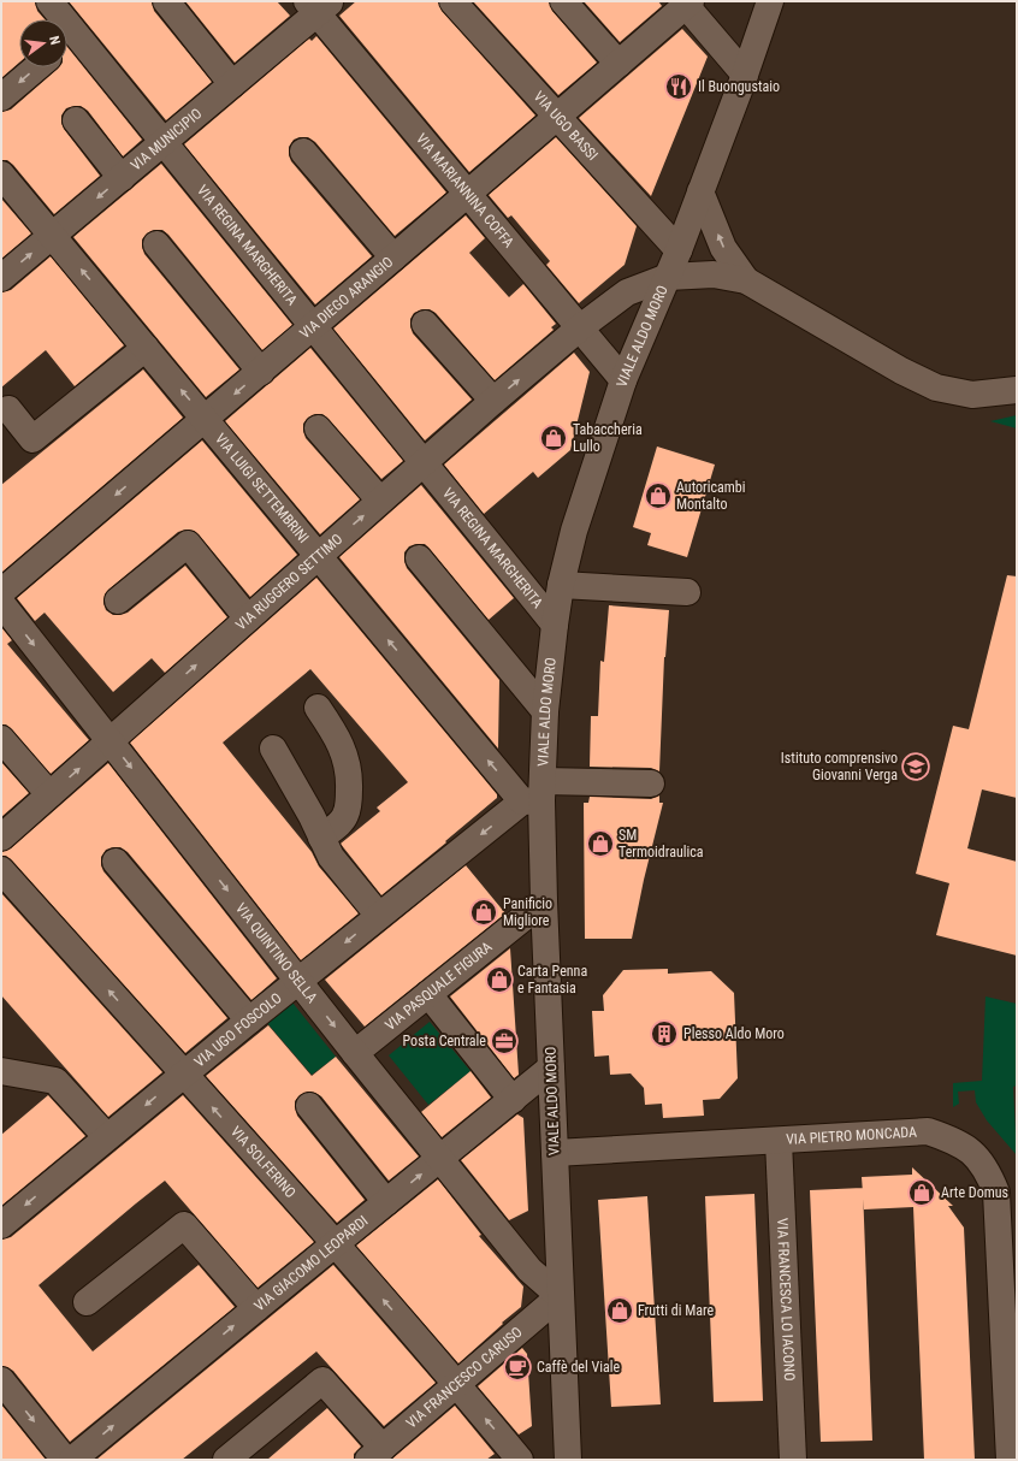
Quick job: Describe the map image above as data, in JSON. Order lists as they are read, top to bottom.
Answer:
{
  "streets": {
    "street": [
      "VIA UGO BASSI",
      "VIA MUNICIPIO",
      "VIA MARIANNINA COFFA",
      "VIA REGINA MARGHERITA",
      "VIA DIEGO ARANGIO",
      "VIALE ALDO MORO",
      "VIA LUIGI SETTEMBRINI",
      "VIA RUGGERO SETTIMO",
      "VIA QUINTINO SELLA",
      "VIA PASQUALE FIGURA",
      "VIA UGO FOSCOLO",
      "VIA PIETRO MONCADA",
      "VIA SOLFERINO",
      "VIA GIACOMO LEOPARDI",
      "VIA FRANCESCA LO IACONO",
      "VIA FRANCESCO CARUSO"
    ]
  },
  "crossings": [
    ["VIA UGO BASSI", "VIA DIEGO ARANGIO"],
    ["VIA UGO BASSI", "VIALE ALDO MORO"],
    ["VIA MUNICIPIO", "VIA MARIANNINA COFFA"],
    ["VIA MUNICIPIO", "VIA REGINA MARGHERITA"],
    ["VIA MUNICIPIO", "VIA LUIGI SETTEMBRINI"],
    ["VIA MARIANNINA COFFA", "VIA DIEGO ARANGIO"],
    ["VIA MARIANNINA COFFA", "VIALE ALDO MORO"],
    ["VIA MARIANNINA COFFA", "VIA RUGGERO SETTIMO"],
    ["VIA REGINA MARGHERITA", "VIA DIEGO ARANGIO"],
    ["VIA REGINA MARGHERITA", "VIALE ALDO MORO"],
    ["VIA REGINA MARGHERITA", "VIA RUGGERO SETTIMO"],
    ["VIA DIEGO ARANGIO", "VIA LUIGI SETTEMBRINI"],
    ["VIALE ALDO MORO", "VIA LUIGI SETTEMBRINI"],
    ["VIALE ALDO MORO", "VIA RUGGERO SETTIMO"],
    ["VIALE ALDO MORO", "VIA QUINTINO SELLA"],
    ["VIALE ALDO MORO", "VIA PASQUALE FIGURA"],
    ["VIALE ALDO MORO", "VIA UGO FOSCOLO"],
    ["VIALE ALDO MORO", "VIA PIETRO MONCADA"],
    ["VIALE ALDO MORO", "VIA GIACOMO LEOPARDI"],
    ["VIALE ALDO MORO", "VIA FRANCESCO CARUSO"],
    ["VIA LUIGI SETTEMBRINI", "VIA RUGGERO SETTIMO"],
    ["VIA LUIGI SETTEMBRINI", "VIA UGO FOSCOLO"],
    ["VIA RUGGERO SETTIMO", "VIA QUINTINO SELLA"],
    ["VIA QUINTINO SELLA", "VIA PASQUALE FIGURA"],
    ["VIA QUINTINO SELLA", "VIA UGO FOSCOLO"],
    ["VIA QUINTINO SELLA", "VIA GIACOMO LEOPARDI"],
    ["VIA QUINTINO SELLA", "VIA FRANCESCO CARUSO"],
    ["VIA UGO FOSCOLO", "VIA SOLFERINO"],
    ["VIA PIETRO MONCADA", "VIA FRANCESCA LO IACONO"],
    ["VIA SOLFERINO", "VIA GIACOMO LEOPARDI"],
    ["VIA SOLFERINO", "VIA FRANCESCO CARUSO"]
  ],
  "one_way": [
    "VIA DIEGO ARANGIO",
    "VIA RUGGERO SETTIMO",
    "VIA UGO FOSCOLO",
    "VIA GIACOMO LEOPARDI"
  ],
  "places": {
    "restaurant": ["Il Buongustaio"],
    "shop": [
      "Tabaccheria Lullo",
      "Autoricambi Montalto",
      "SM Termoidraulica",
      "Panificio Migliore",
      "Carta Penna e Fantasia",
      "Arte Domus",
      "Frutti di Mare"
    ],
    "school or university": ["Istituto comprensivo Giovanni Verga"],
    "building": ["Plesso Aldo Moro"],
    "office": ["Posta Centrale"],
    "cafe": ["Caffè del Viale"]
  },
  "north": "right"
}
